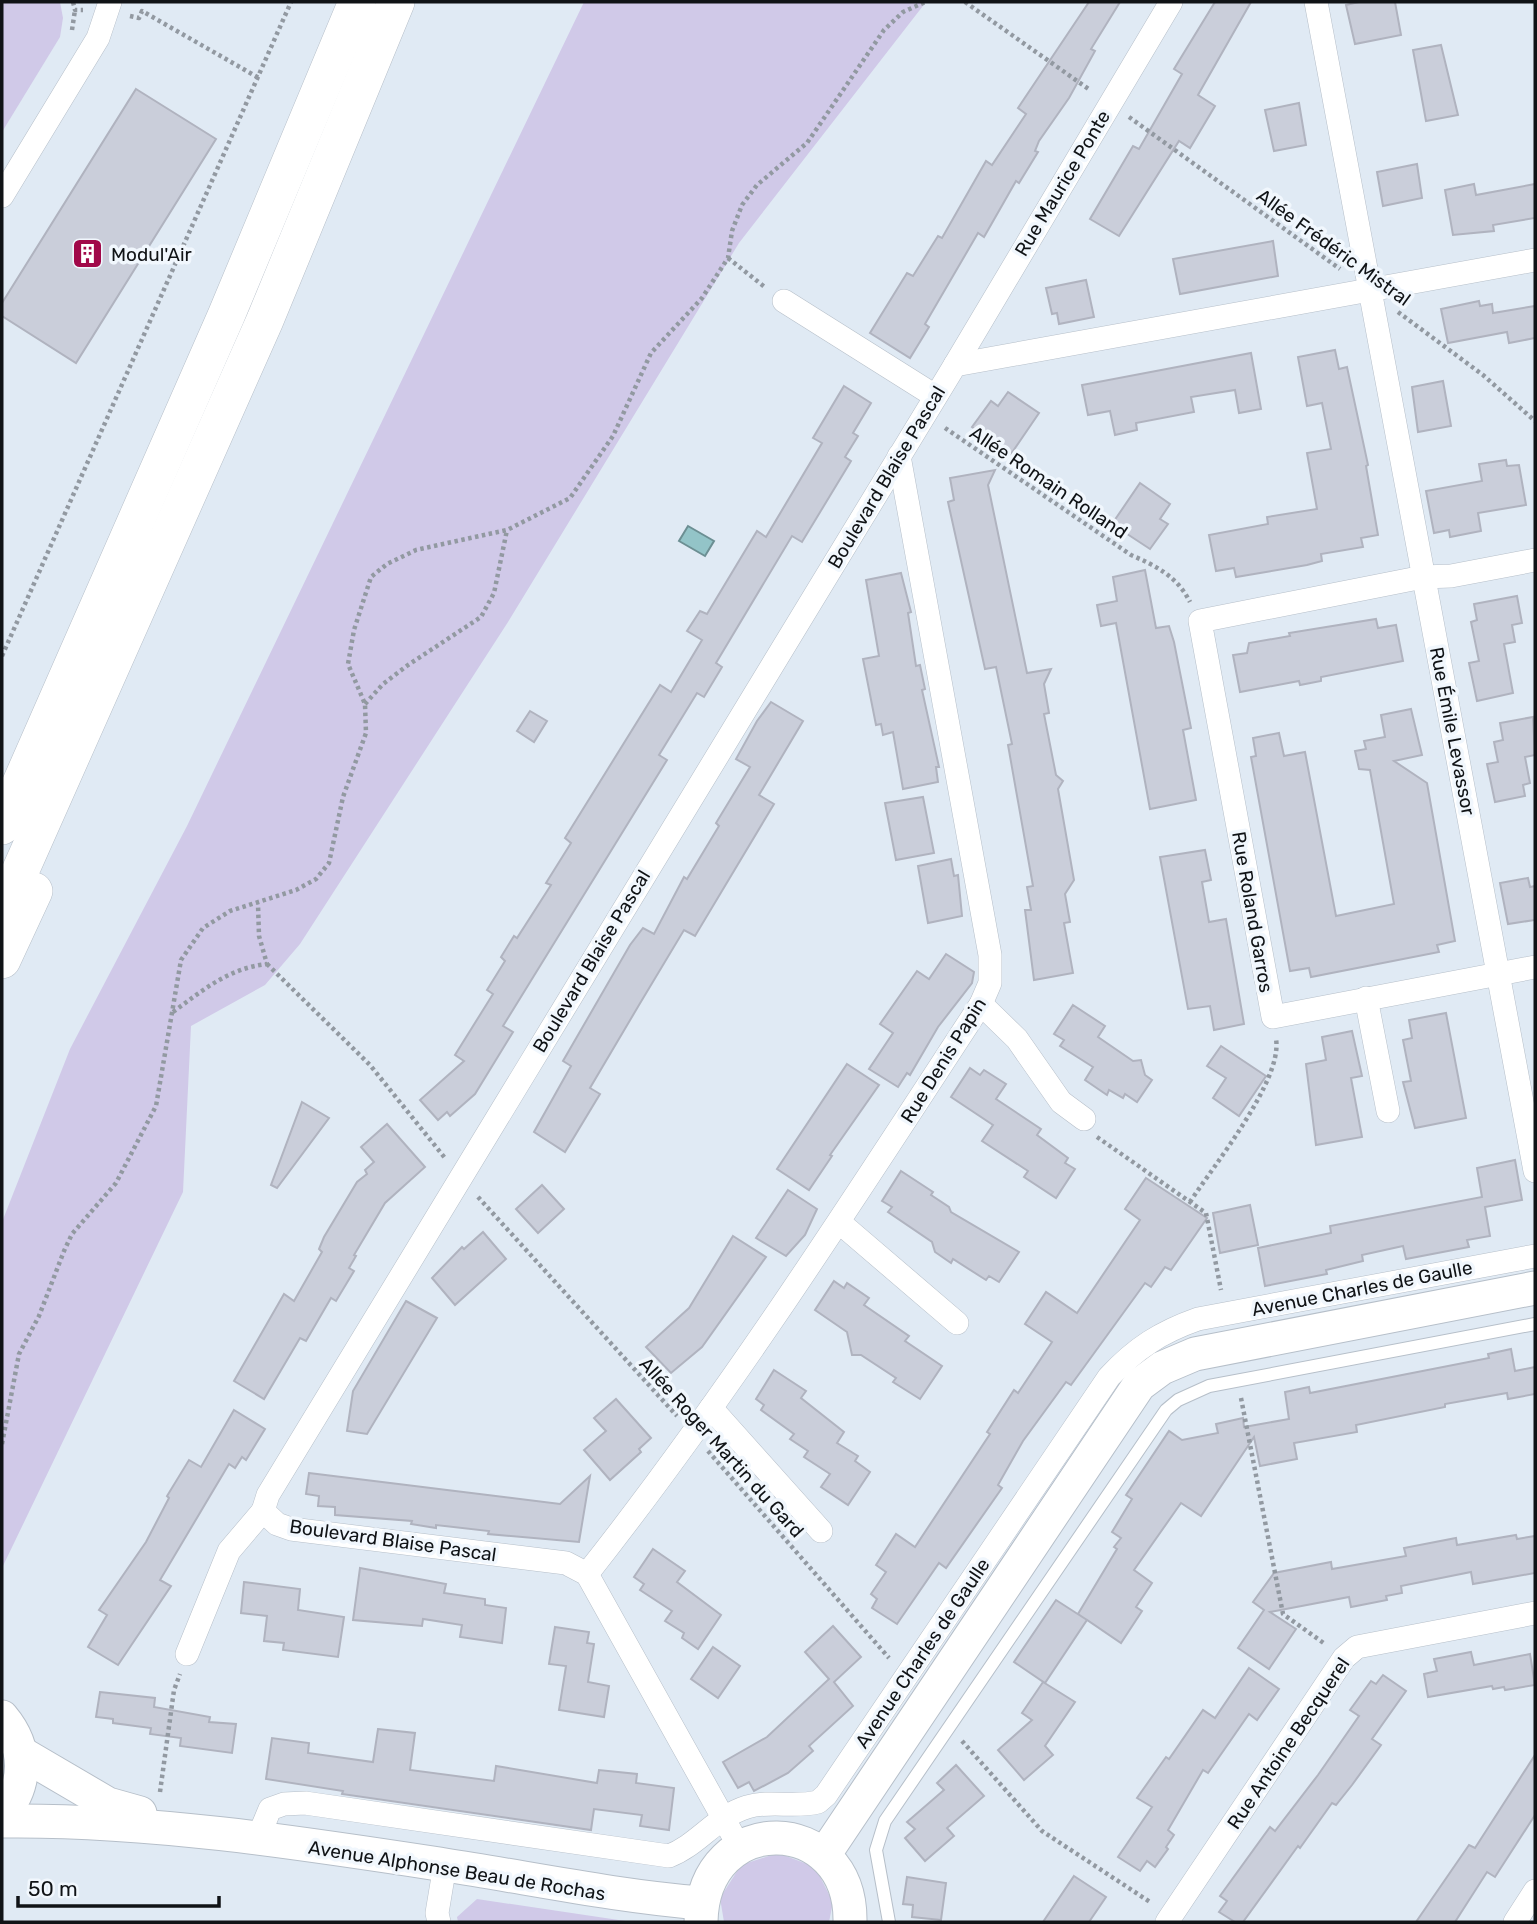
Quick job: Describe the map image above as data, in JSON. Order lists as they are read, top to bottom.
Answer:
{
  "streets": {
    "main road": ["Avenue Charles de Gaulle", "Avenue Alphonse Beau de Rochas"],
    "street": [
      "Rue Maurice Ponte",
      "Boulevard Blaise Pascal",
      "Rue Émile Levassor",
      "Rue Roland Garros",
      "Rue Denis Papin",
      "Rue Antoine Becquerel"
    ],
    "path": ["Allée Frédéric Mistral", "Allée Romain Rolland", "Allée Roger Martin du Gard"]
  },
  "crossings": [
    ["Rue Maurice Ponte", "Allée Frédéric Mistral"],
    ["Rue Maurice Ponte", "Boulevard Blaise Pascal"],
    ["Allée Frédéric Mistral", "Boulevard Blaise Pascal"],
    ["Allée Frédéric Mistral", "Rue Émile Levassor"],
    ["Boulevard Blaise Pascal", "Allée Romain Rolland"],
    ["Boulevard Blaise Pascal", "Rue Émile Levassor"],
    ["Boulevard Blaise Pascal", "Rue Denis Papin"],
    ["Boulevard Blaise Pascal", "Allée Roger Martin du Gard"],
    ["Allée Romain Rolland", "Rue Roland Garros"],
    ["Rue Émile Levassor", "Rue Roland Garros"],
    ["Rue Denis Papin", "Allée Roger Martin du Gard"],
    ["Avenue Charles de Gaulle", "Allée Roger Martin du Gard"],
    ["Avenue Charles de Gaulle", "Avenue Alphonse Beau de Rochas"]
  ],
  "places": {
    "building": ["Modul'Air"]
  },
  "scale_bar": "50 m"
}
